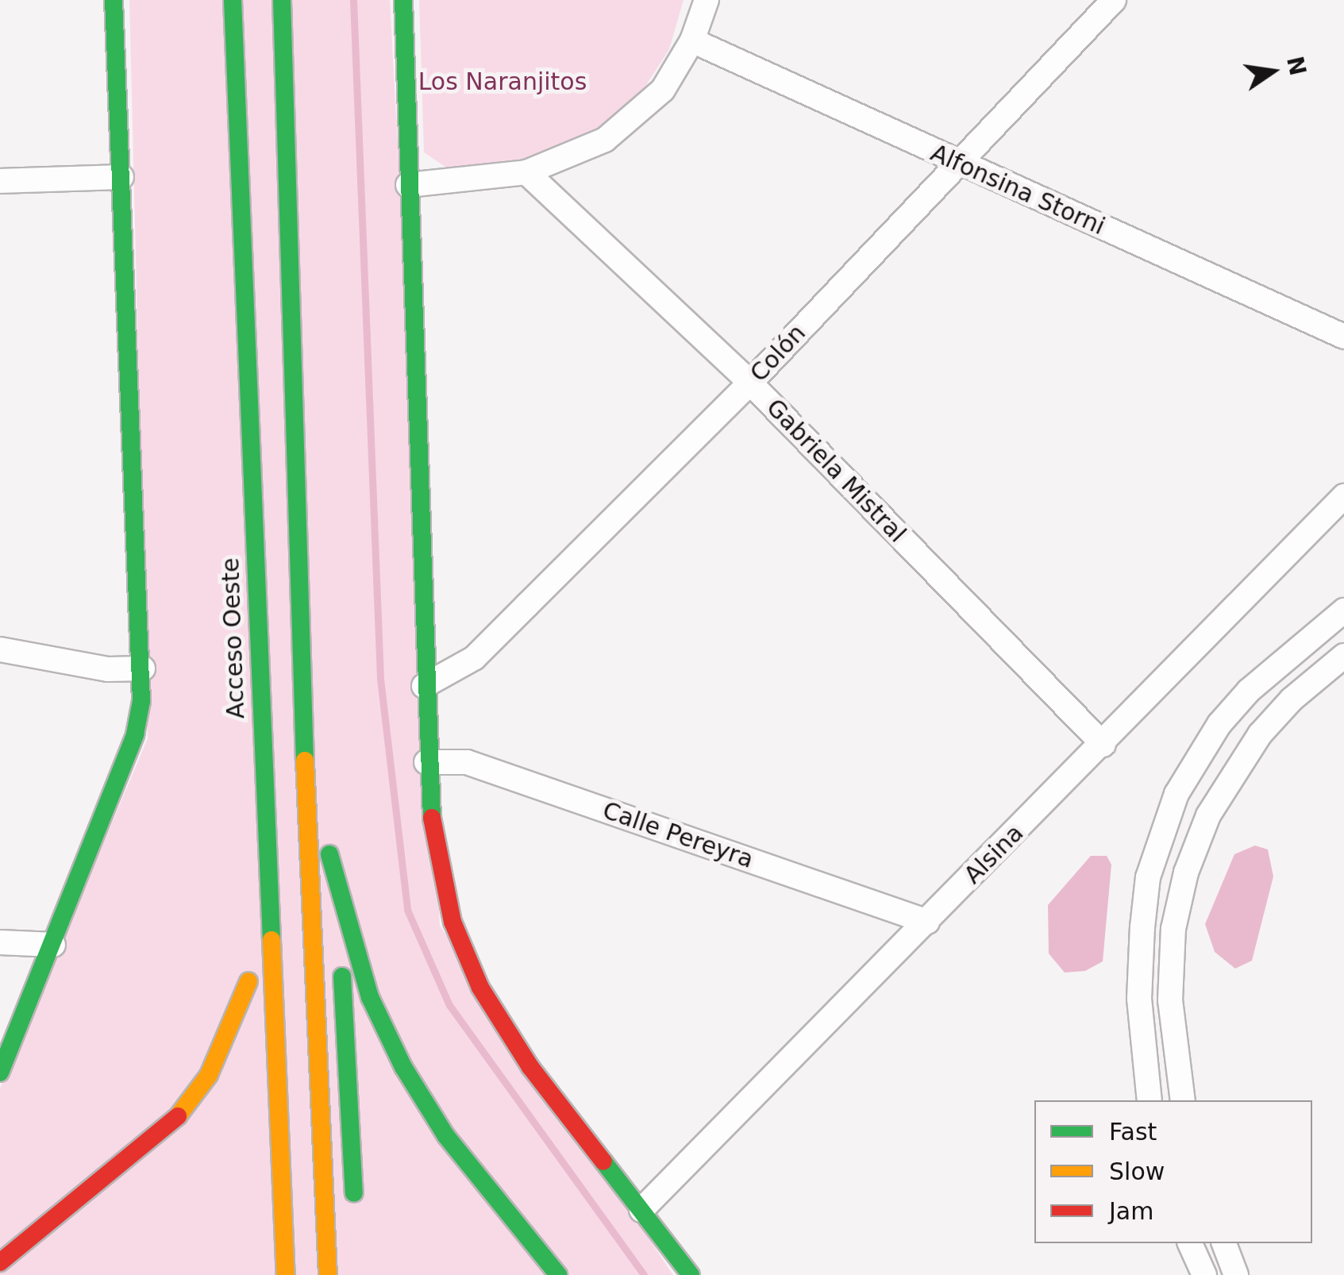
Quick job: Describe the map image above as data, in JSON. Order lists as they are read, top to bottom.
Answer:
{
  "streets": {
    "main road": ["Acceso Oeste"],
    "street": [
      "Alfonsina Storni",
      "Colón",
      "Gabriela Mistral",
      "Calle Pereyra",
      "Alsina"
    ]
  },
  "crossings": [
    ["Alfonsina Storni", "Colón"],
    ["Colón", "Gabriela Mistral"],
    ["Gabriela Mistral", "Alsina"],
    ["Calle Pereyra", "Alsina"]
  ],
  "parks": ["Los Naranjitos"],
  "legend": ["Fast", "Slow", "Jam"],
  "north": "right"
}
